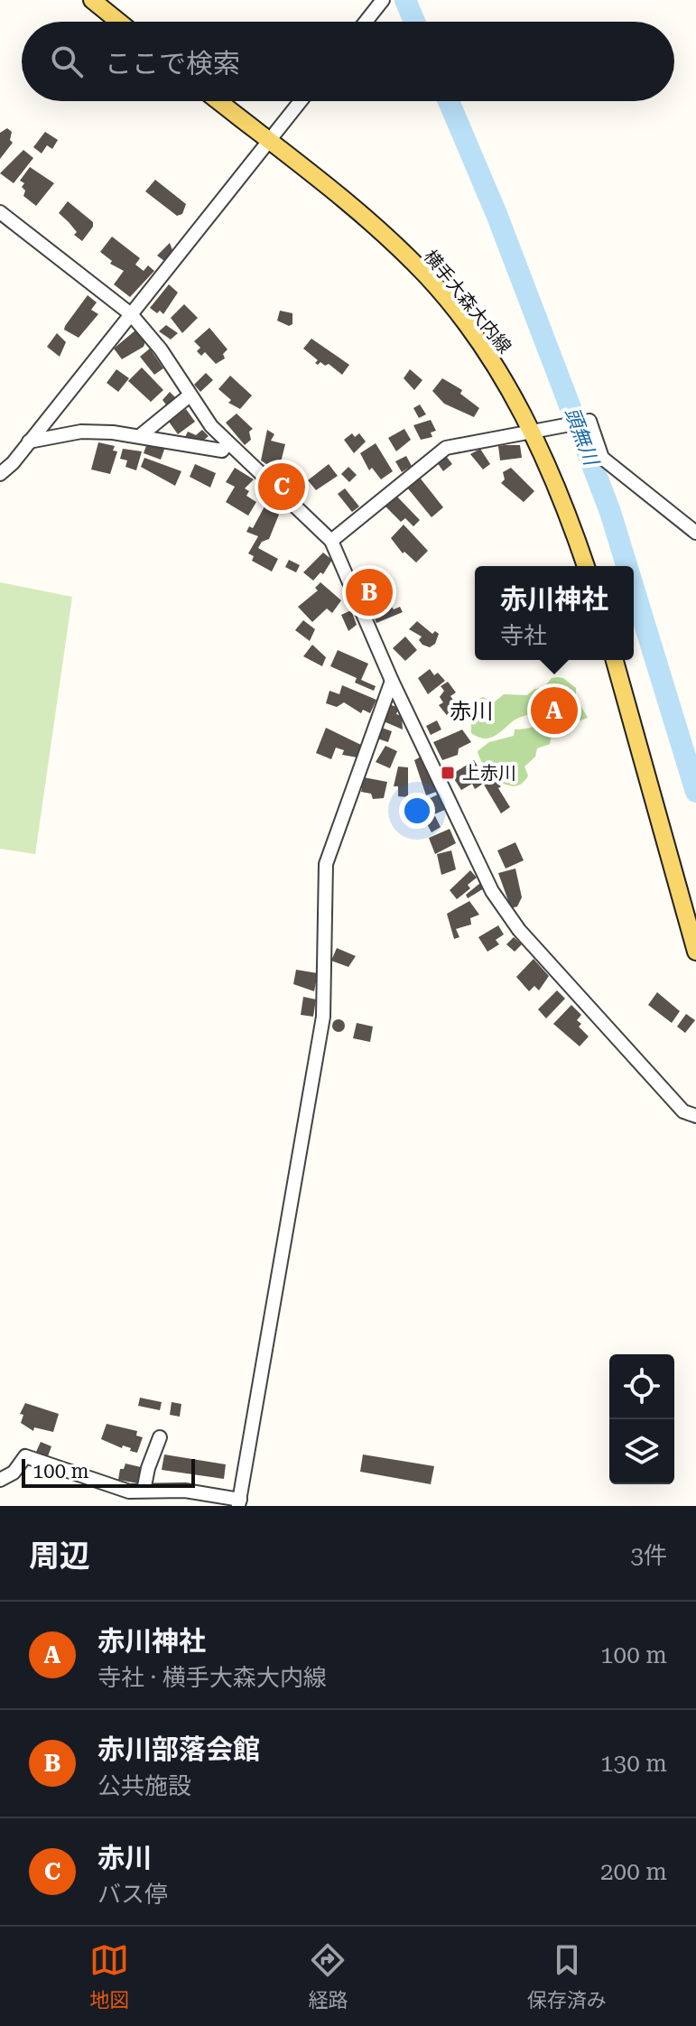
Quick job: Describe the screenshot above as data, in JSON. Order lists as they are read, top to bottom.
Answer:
{
  "streets": {
    "main road": ["横手大森大内線"]
  },
  "districts": ["赤川"],
  "water": ["頭無川"],
  "places": {
    "transit": ["上赤川"]
  },
  "scale_bar": "100 m",
  "page": {
    "search": "ここで検索",
    "pins": ["C", "B", "A"],
    "popup": ["赤川神社", "寺社"],
    "scale": "100 m",
    "heading": ["周辺", "3件"],
    "list": [
      {
        "mark": "A",
        "name": "赤川神社",
        "note": "寺社 · 横手大森大内線",
        "value": "100 m"
      },
      {
        "mark": "B",
        "name": "赤川部落会館",
        "note": "公共施設",
        "value": "130 m"
      },
      {
        "mark": "C",
        "name": "赤川",
        "note": "バス停",
        "value": "200 m"
      }
    ],
    "nav": ["地図", "経路", "保存済み"]
  }
}
